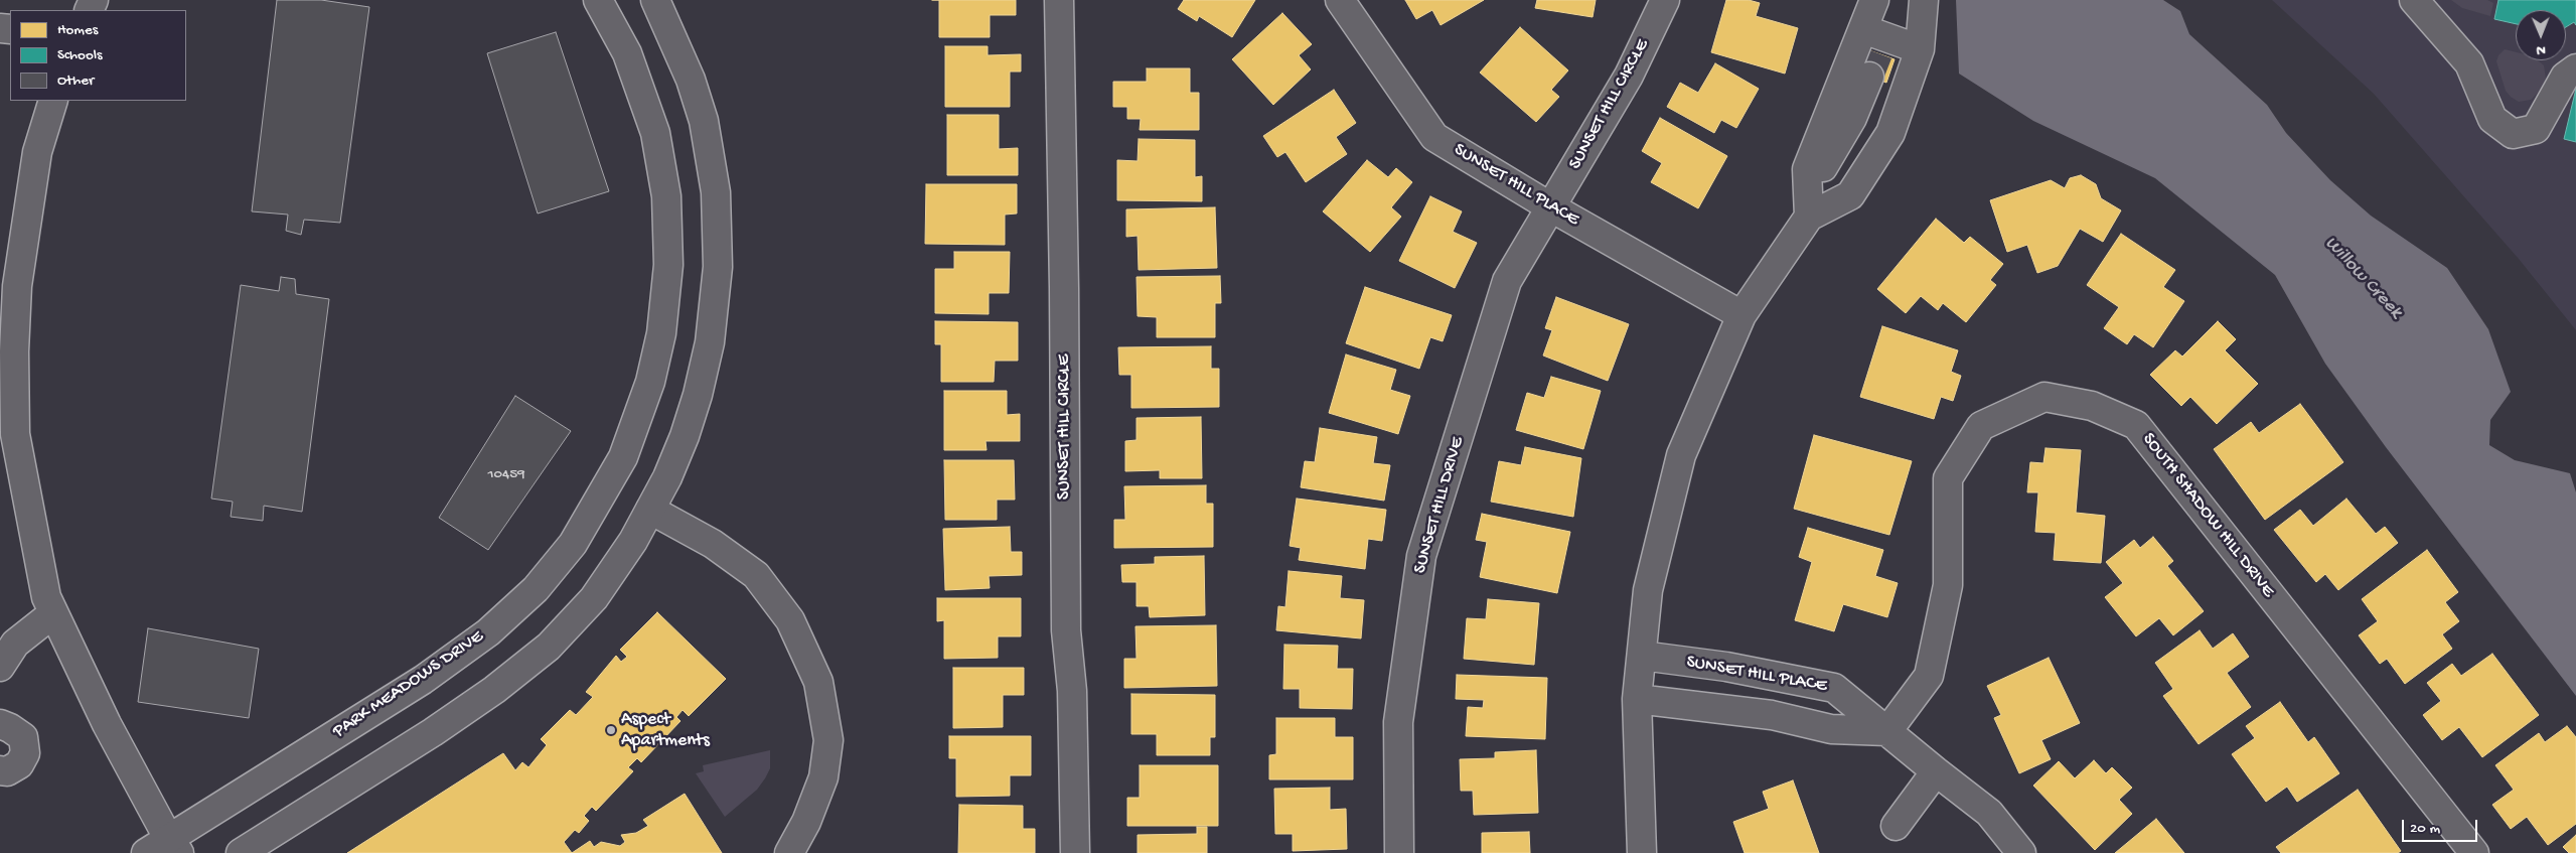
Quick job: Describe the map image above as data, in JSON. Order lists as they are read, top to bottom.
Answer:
{
  "streets": {
    "street": [
      "SUNSET HILL CIRCLE",
      "SUNSET HILL PLACE",
      "SUNSET HILL DRIVE",
      "SOUTH SHADOW HILL DRIVE",
      "PARK MEADOWS DRIVE"
    ]
  },
  "crossings": [
    ["SUNSET HILL CIRCLE", "SUNSET HILL PLACE"],
    ["SUNSET HILL CIRCLE", "SUNSET HILL DRIVE"],
    ["SUNSET HILL PLACE", "SUNSET HILL DRIVE"],
    ["SUNSET HILL PLACE", "SOUTH SHADOW HILL DRIVE"]
  ],
  "water": ["Willow Creek"],
  "places": ["Aspect Apartments"],
  "house_numbers": ["10459"],
  "legend": ["Homes", "Schools", "Other"],
  "scale_bar": "20 m",
  "north": "bottom"
}
